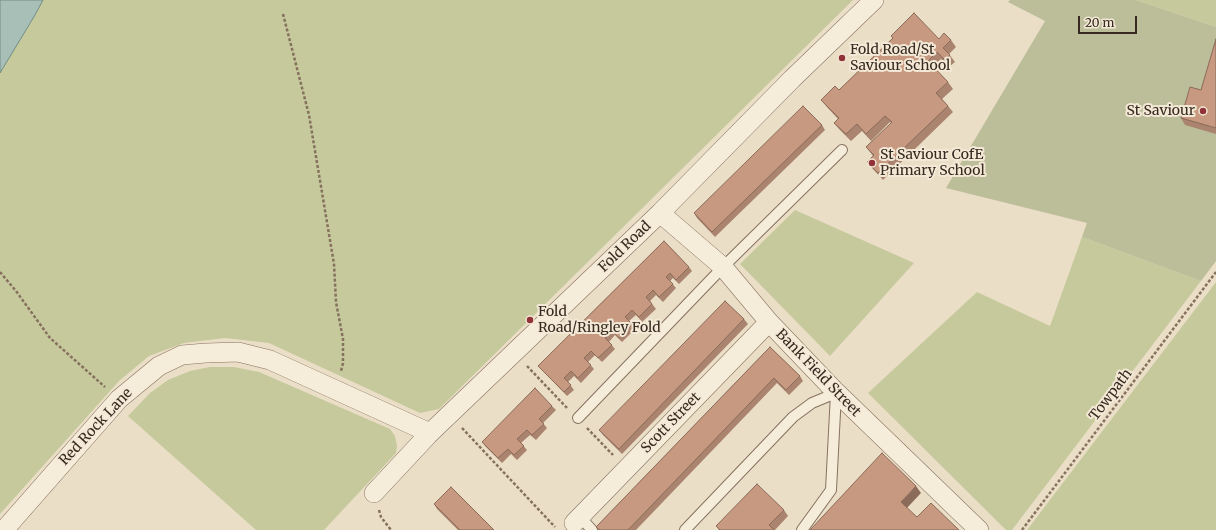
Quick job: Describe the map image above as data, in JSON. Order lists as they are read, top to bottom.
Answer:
{
  "streets": {
    "street": [
      "Fold Road",
      "Bank Field Street",
      "Scott Street",
      "Red Rock Lane"
    ],
    "path": ["Towpath"]
  },
  "crossings": [
    ["Fold Road", "Bank Field Street"],
    ["Fold Road", "Red Rock Lane"],
    ["Bank Field Street", "Scott Street"]
  ],
  "places": [
    "Fold Road/St Saviour School",
    "St Saviour",
    "St Saviour CofE Primary School",
    "Fold Road/Ringley Fold"
  ],
  "scale_bar": "20 m"
}
